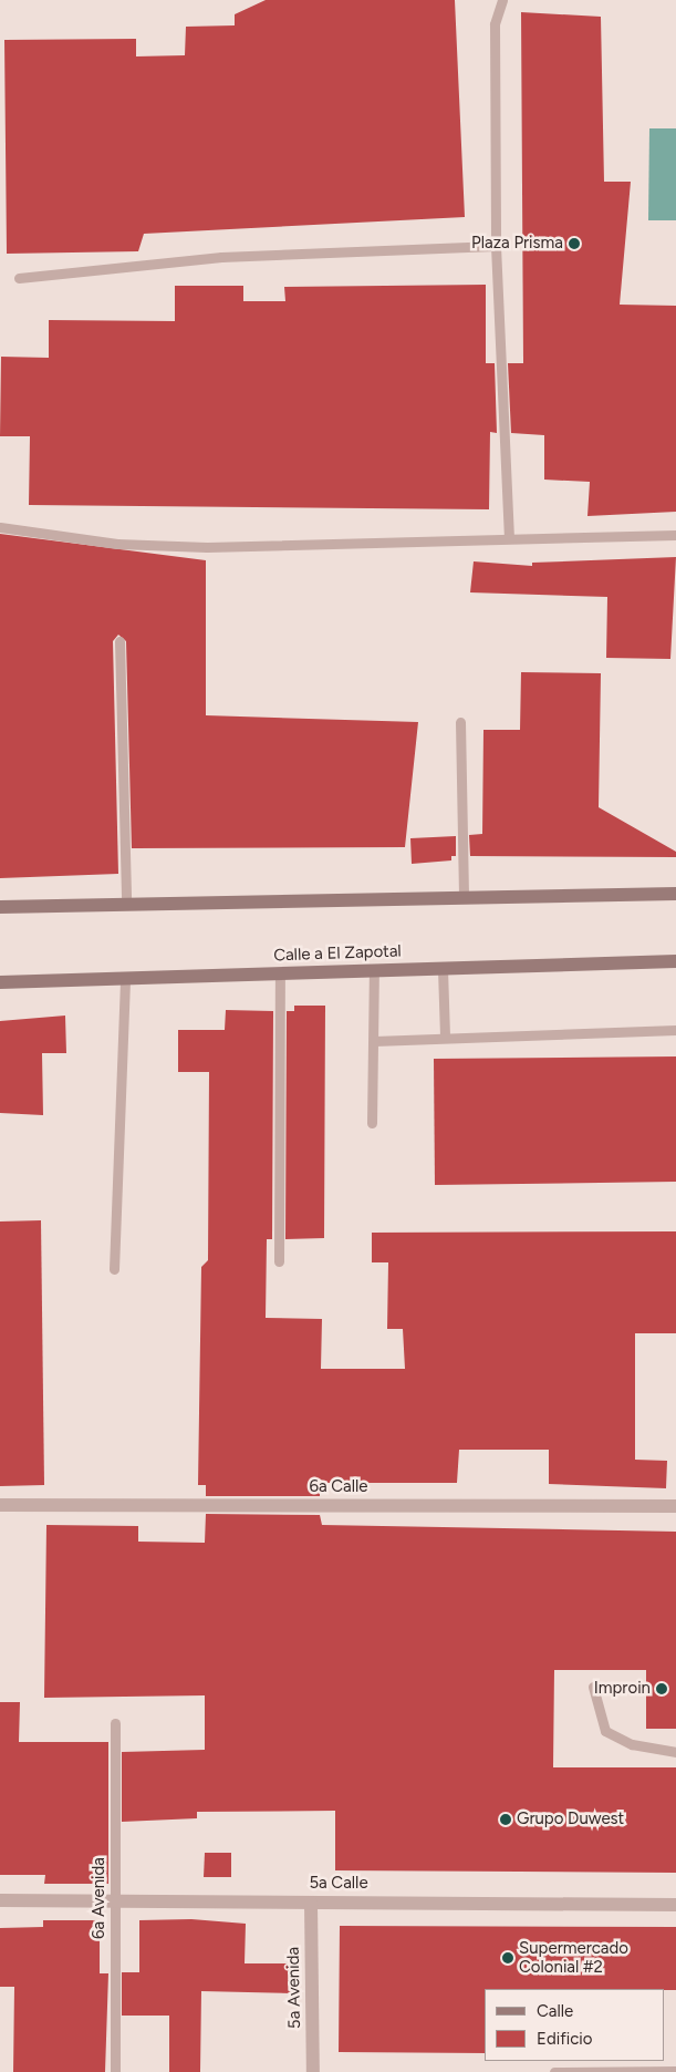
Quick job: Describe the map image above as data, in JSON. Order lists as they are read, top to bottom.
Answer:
{
  "streets": {
    "street": [
      "Calle a El Zapotal",
      "6a Calle",
      "5a Calle",
      "5a Avenida"
    ],
    "lane": ["6a Avenida"]
  },
  "crossings": [
    ["5a Calle", "6a Avenida"],
    ["5a Calle", "5a Avenida"]
  ],
  "places": [
    "Plaza Prisma",
    "Improin",
    "Grupo Duwest",
    "Supermercado Colonial #2"
  ],
  "legend": ["Calle", "Edificio"]
}
